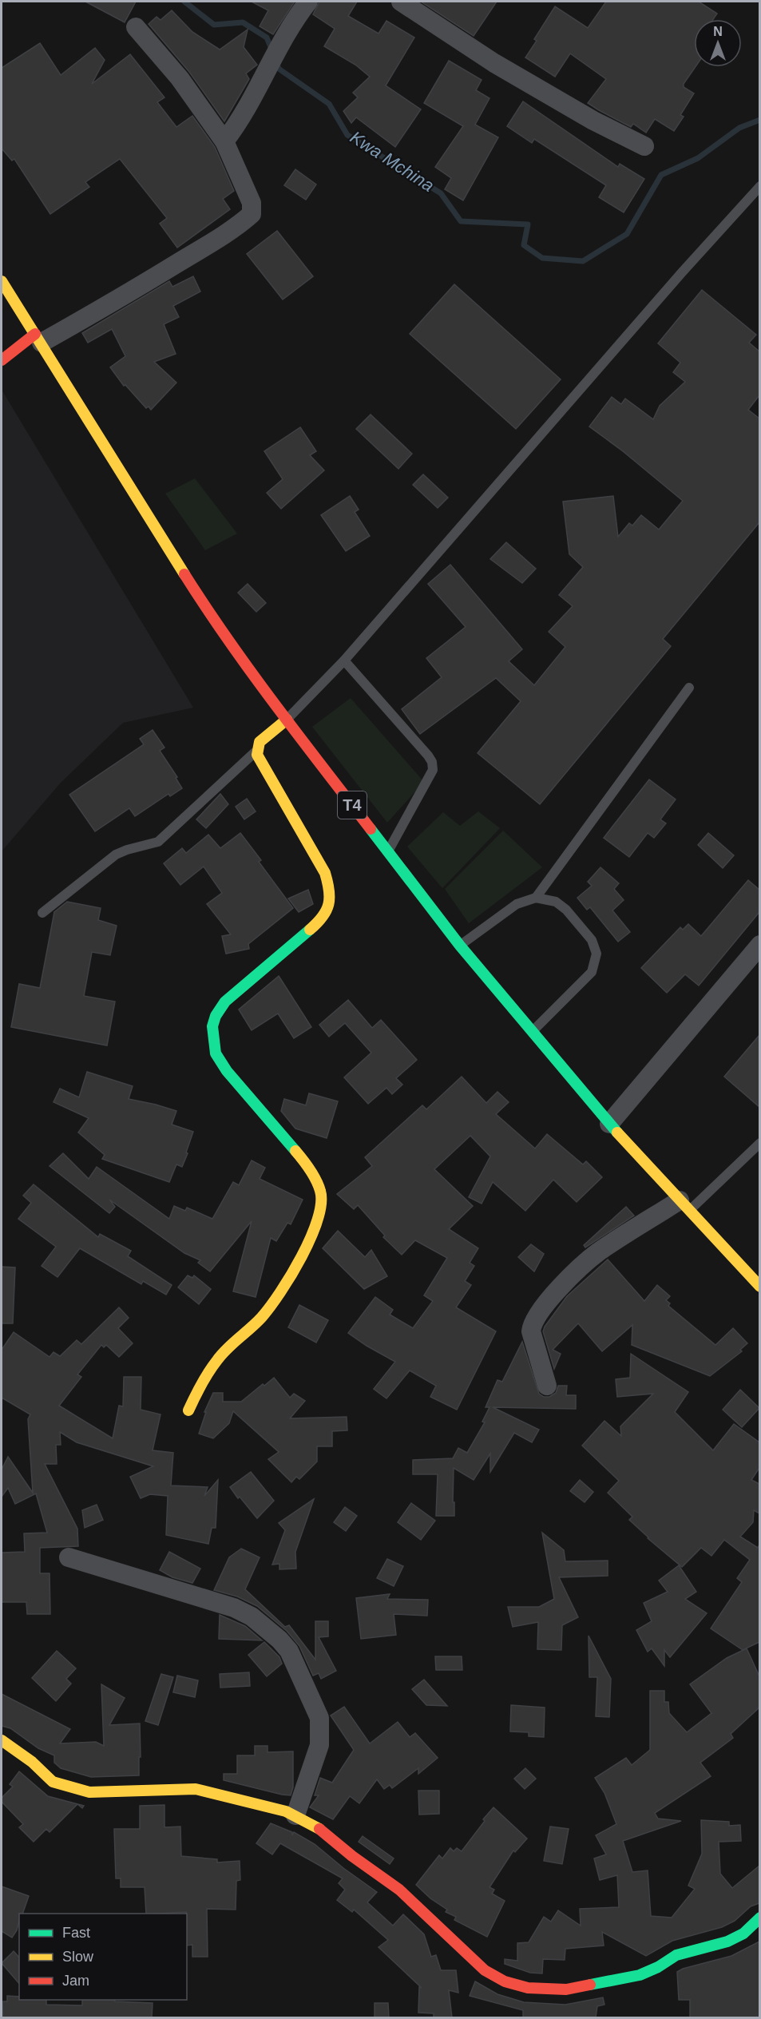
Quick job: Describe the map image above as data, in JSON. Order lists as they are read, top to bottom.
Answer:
{
  "streets": {
    "main road": ["T4"]
  },
  "water": ["Kwa Mchina"],
  "legend": ["Fast", "Slow", "Jam"],
  "north": "top"
}
